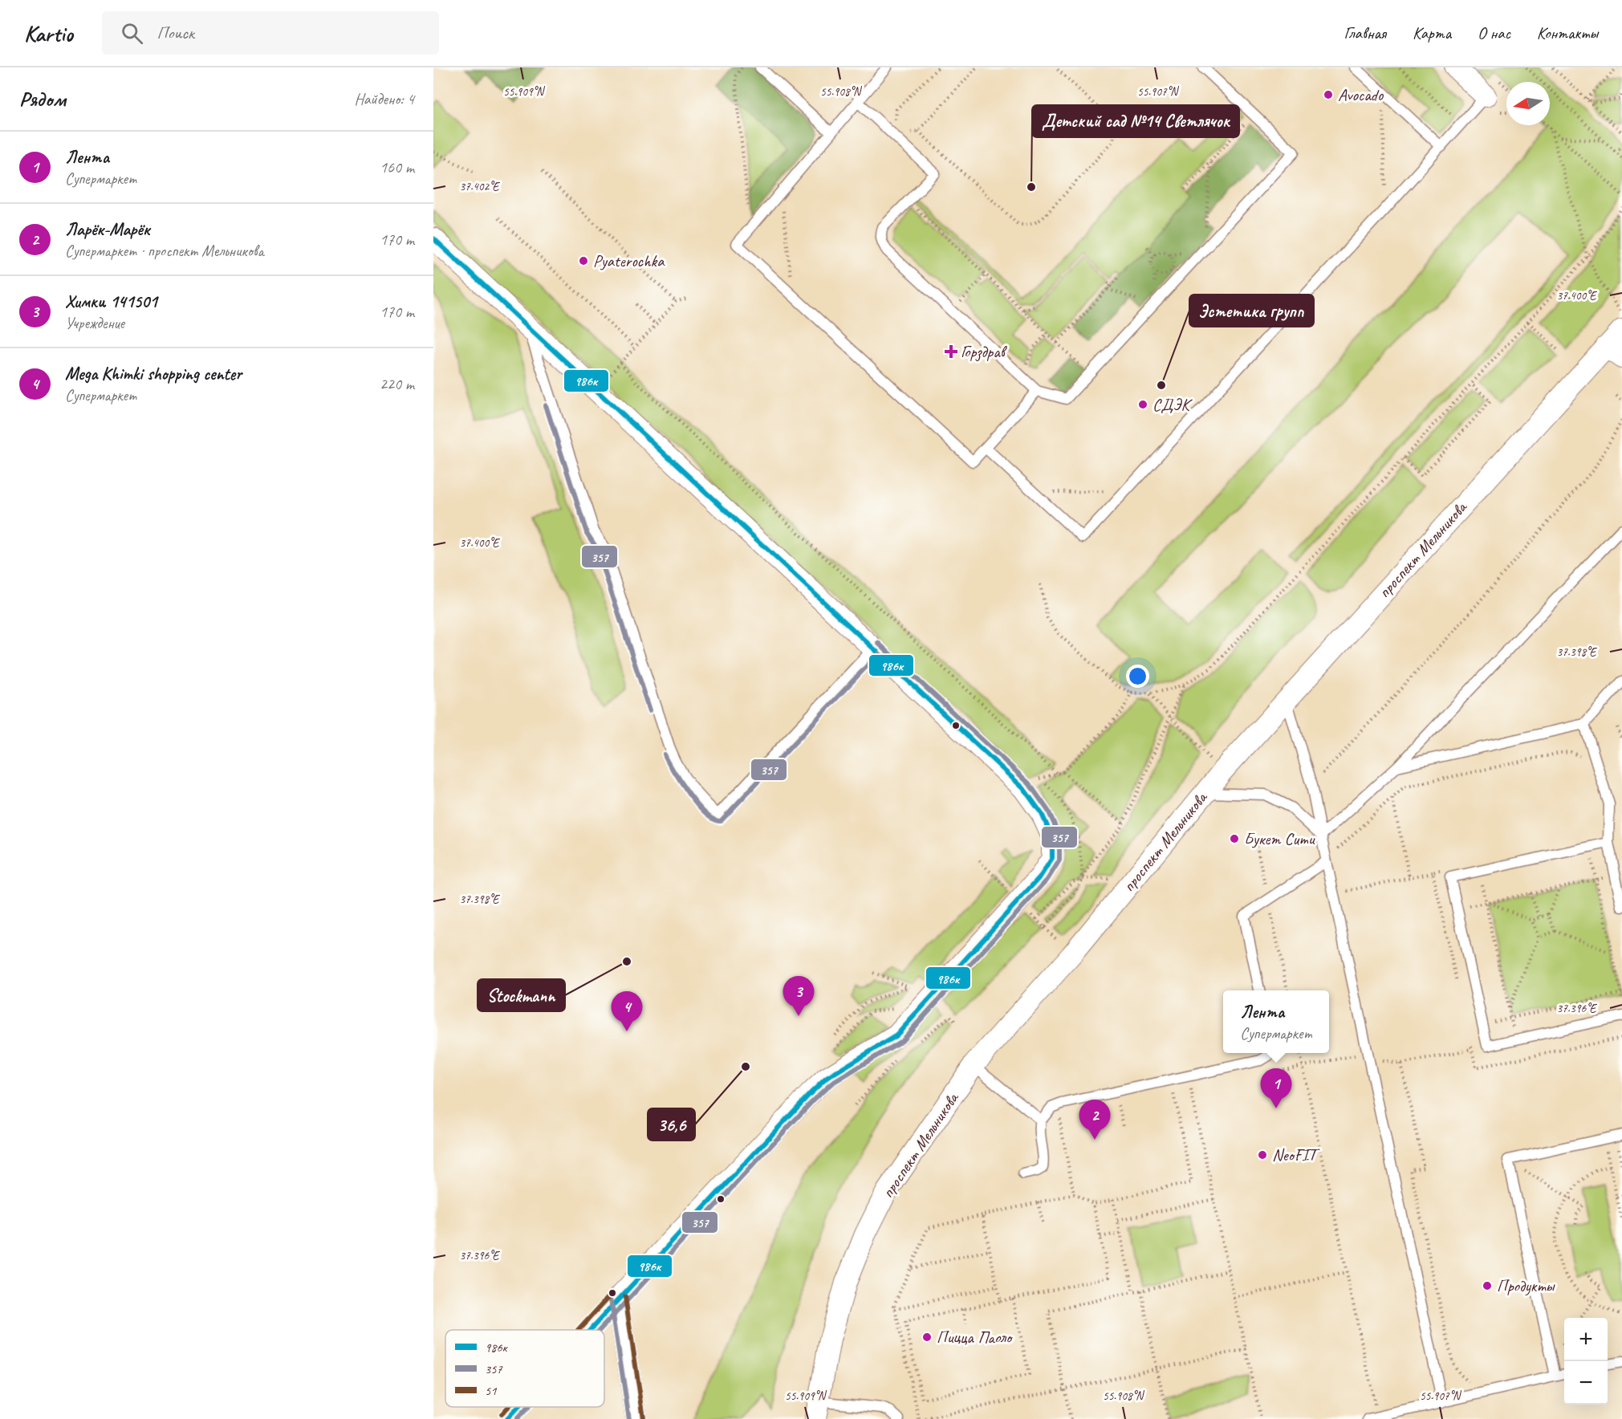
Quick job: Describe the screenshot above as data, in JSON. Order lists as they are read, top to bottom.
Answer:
{
  "streets": {
    "street": ["проспект Мельникова"]
  },
  "places": {
    "other": [
      "Avocado",
      "Детский сад №14 Светлячок",
      "Pyaterochka",
      "Эстетика групп",
      "СДЭК",
      "Букет Сити",
      "Stockmann",
      "36,6",
      "NeoFIT",
      "Продукты",
      "Пицца Паоло"
    ],
    "health": ["Горздрав"]
  },
  "lines": ["transit line 986к", "transit line 357", "transit line 51"],
  "legend": ["986к", "357", "51"],
  "north": "left",
  "page": {
    "header": "Kartio",
    "search": "Поиск",
    "nav": [
      "Главная",
      "Карта",
      "О нас",
      "Контакты"
    ],
    "heading": ["Рядом", "Найдено: 4"],
    "list": [
      {
        "mark": "1",
        "name": "Лента",
        "note": "Супермаркет",
        "value": "160 m"
      },
      {
        "mark": "2",
        "name": "Ларёк-Марёк",
        "note": "Супермаркет · проспект Мельникова",
        "value": "170 m"
      },
      {
        "mark": "3",
        "name": "Химки 141501",
        "note": "Учреждение",
        "value": "170 m"
      },
      {
        "mark": "4",
        "name": "Mega Khimki shopping center",
        "note": "Супермаркет",
        "value": "220 m"
      }
    ],
    "pins": [
      "3",
      "4",
      "1",
      "2"
    ],
    "popup": ["Лента", "Супермаркет"],
    "map_buttons": ["+", "−"]
  },
  "coordinates": [
    "55.909°N",
    "55.908°N",
    "55.907°N",
    "37.402°E",
    "37.400°E",
    "37.398°E",
    "37.396°E"
  ]
}
